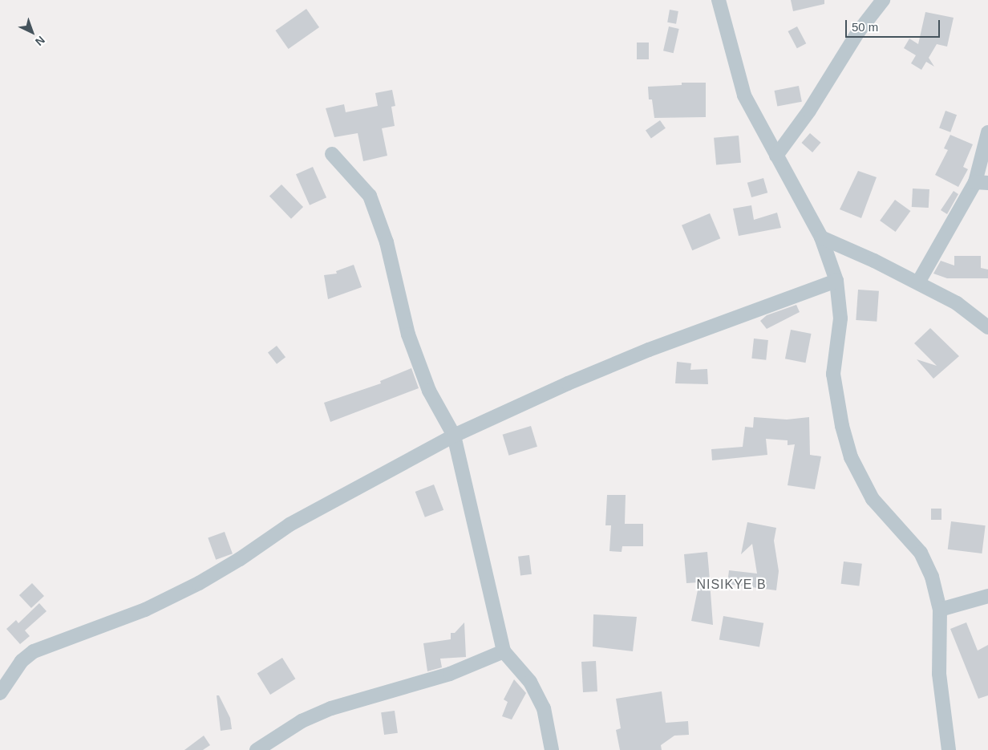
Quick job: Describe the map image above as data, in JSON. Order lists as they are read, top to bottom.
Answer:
{
  "districts": ["NISIKYE B"],
  "scale_bar": "50 m",
  "north": "bottom right"
}
